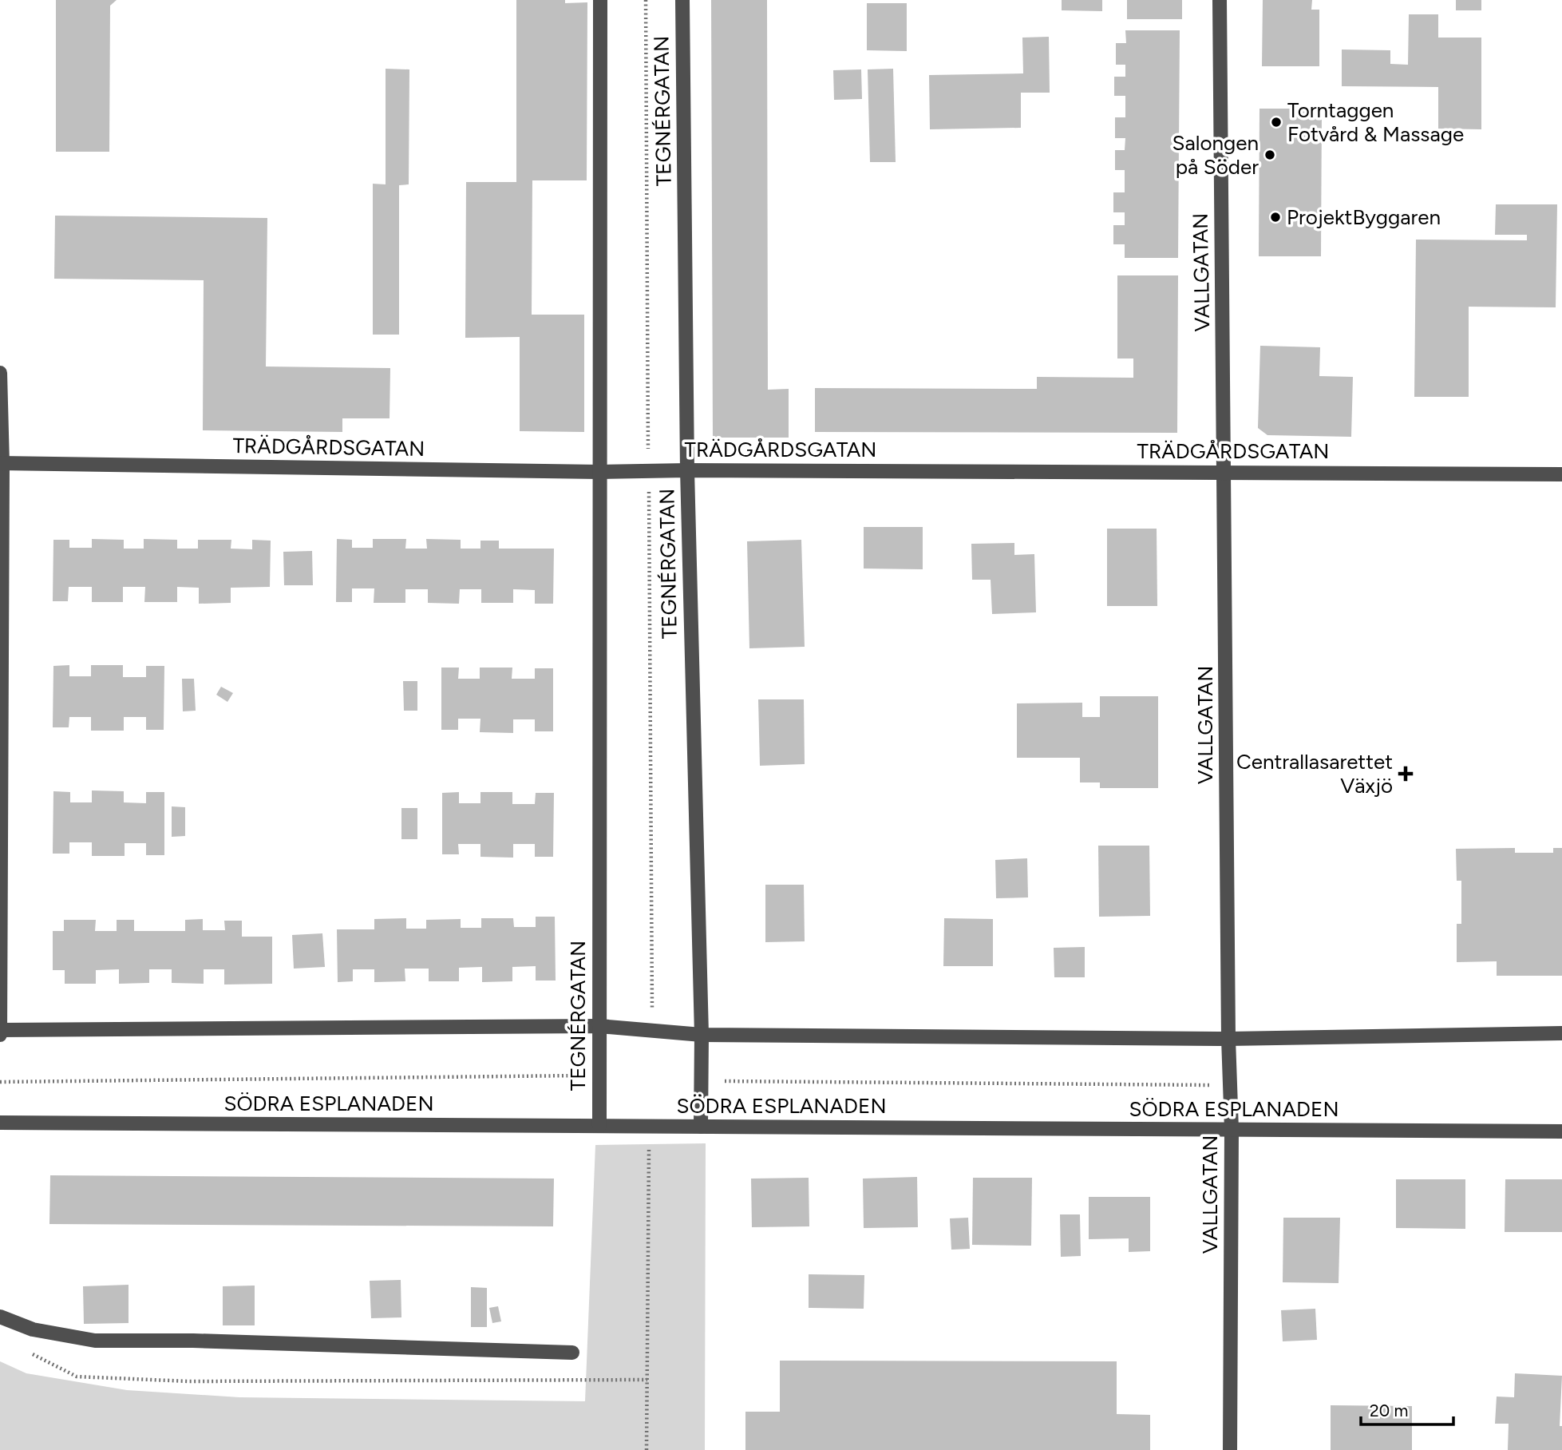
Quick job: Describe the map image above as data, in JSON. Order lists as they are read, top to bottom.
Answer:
{
  "streets": {
    "street": [
      "TEGNÉRGATAN",
      "VALLGATAN",
      "TRÄDGÅRDSGATAN",
      "SÖDRA ESPLANADEN"
    ]
  },
  "crossings": [
    ["TEGNÉRGATAN", "TRÄDGÅRDSGATAN"],
    ["TEGNÉRGATAN", "SÖDRA ESPLANADEN"],
    ["VALLGATAN", "TRÄDGÅRDSGATAN"],
    ["VALLGATAN", "SÖDRA ESPLANADEN"]
  ],
  "places": {
    "other": ["Torntaggen Fotvård & Massage", "Salongen på Söder", "ProjektByggaren"],
    "health": ["Centrallasarettet Växjö"]
  },
  "scale_bar": "20 m"
}
